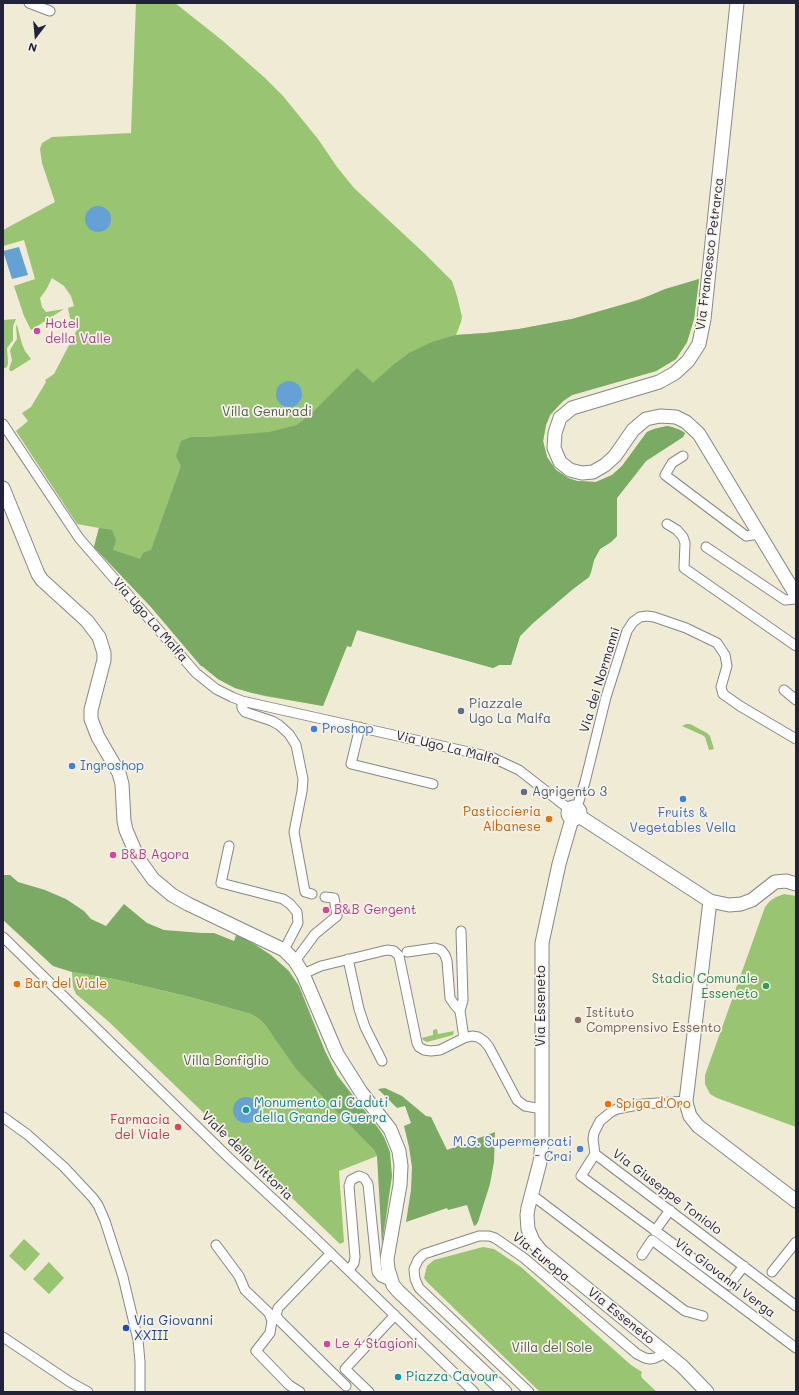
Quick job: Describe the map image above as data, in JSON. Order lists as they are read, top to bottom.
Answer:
{
  "streets": {
    "main road": ["Via Francesco Petrarca", "Via Ugo La Malfa", "Via Esseneto"],
    "street": [
      "Via dei Normanni",
      "Viale della Vittoria",
      "Via Giuseppe Toniolo",
      "Via Europa",
      "Via Giovanni Verga"
    ]
  },
  "crossings": [
    ["Via Ugo La Malfa", "Via dei Normanni"],
    ["Via Ugo La Malfa", "Via Esseneto"],
    ["Via dei Normanni", "Via Esseneto"],
    ["Via Esseneto", "Via Europa"]
  ],
  "parks": ["Villa Genuradi", "Villa Bonfiglio", "Villa del Sole"],
  "places": [
    "Hotel della Valle",
    "Piazzale Ugo La Malfa",
    "Proshop",
    "Ingroshop",
    "Agrigento 3",
    "Fruits & Vegetables Vella",
    "Pasticcieria Albanese",
    "B&B Agora",
    "B&B Gergent",
    "Bar del Viale",
    "Stadio Comunale Esseneto",
    "Istituto Comprensivo Essento",
    "Spiga d'Oro",
    "Monumento ai Caduti della Grande Guerra",
    "Farmacia del Viale",
    "M.G. Supermercati - Crai",
    "Via Giovanni XXIII",
    "Le 4 Stagioni",
    "Piazza Cavour"
  ],
  "north": "bottom"
}
